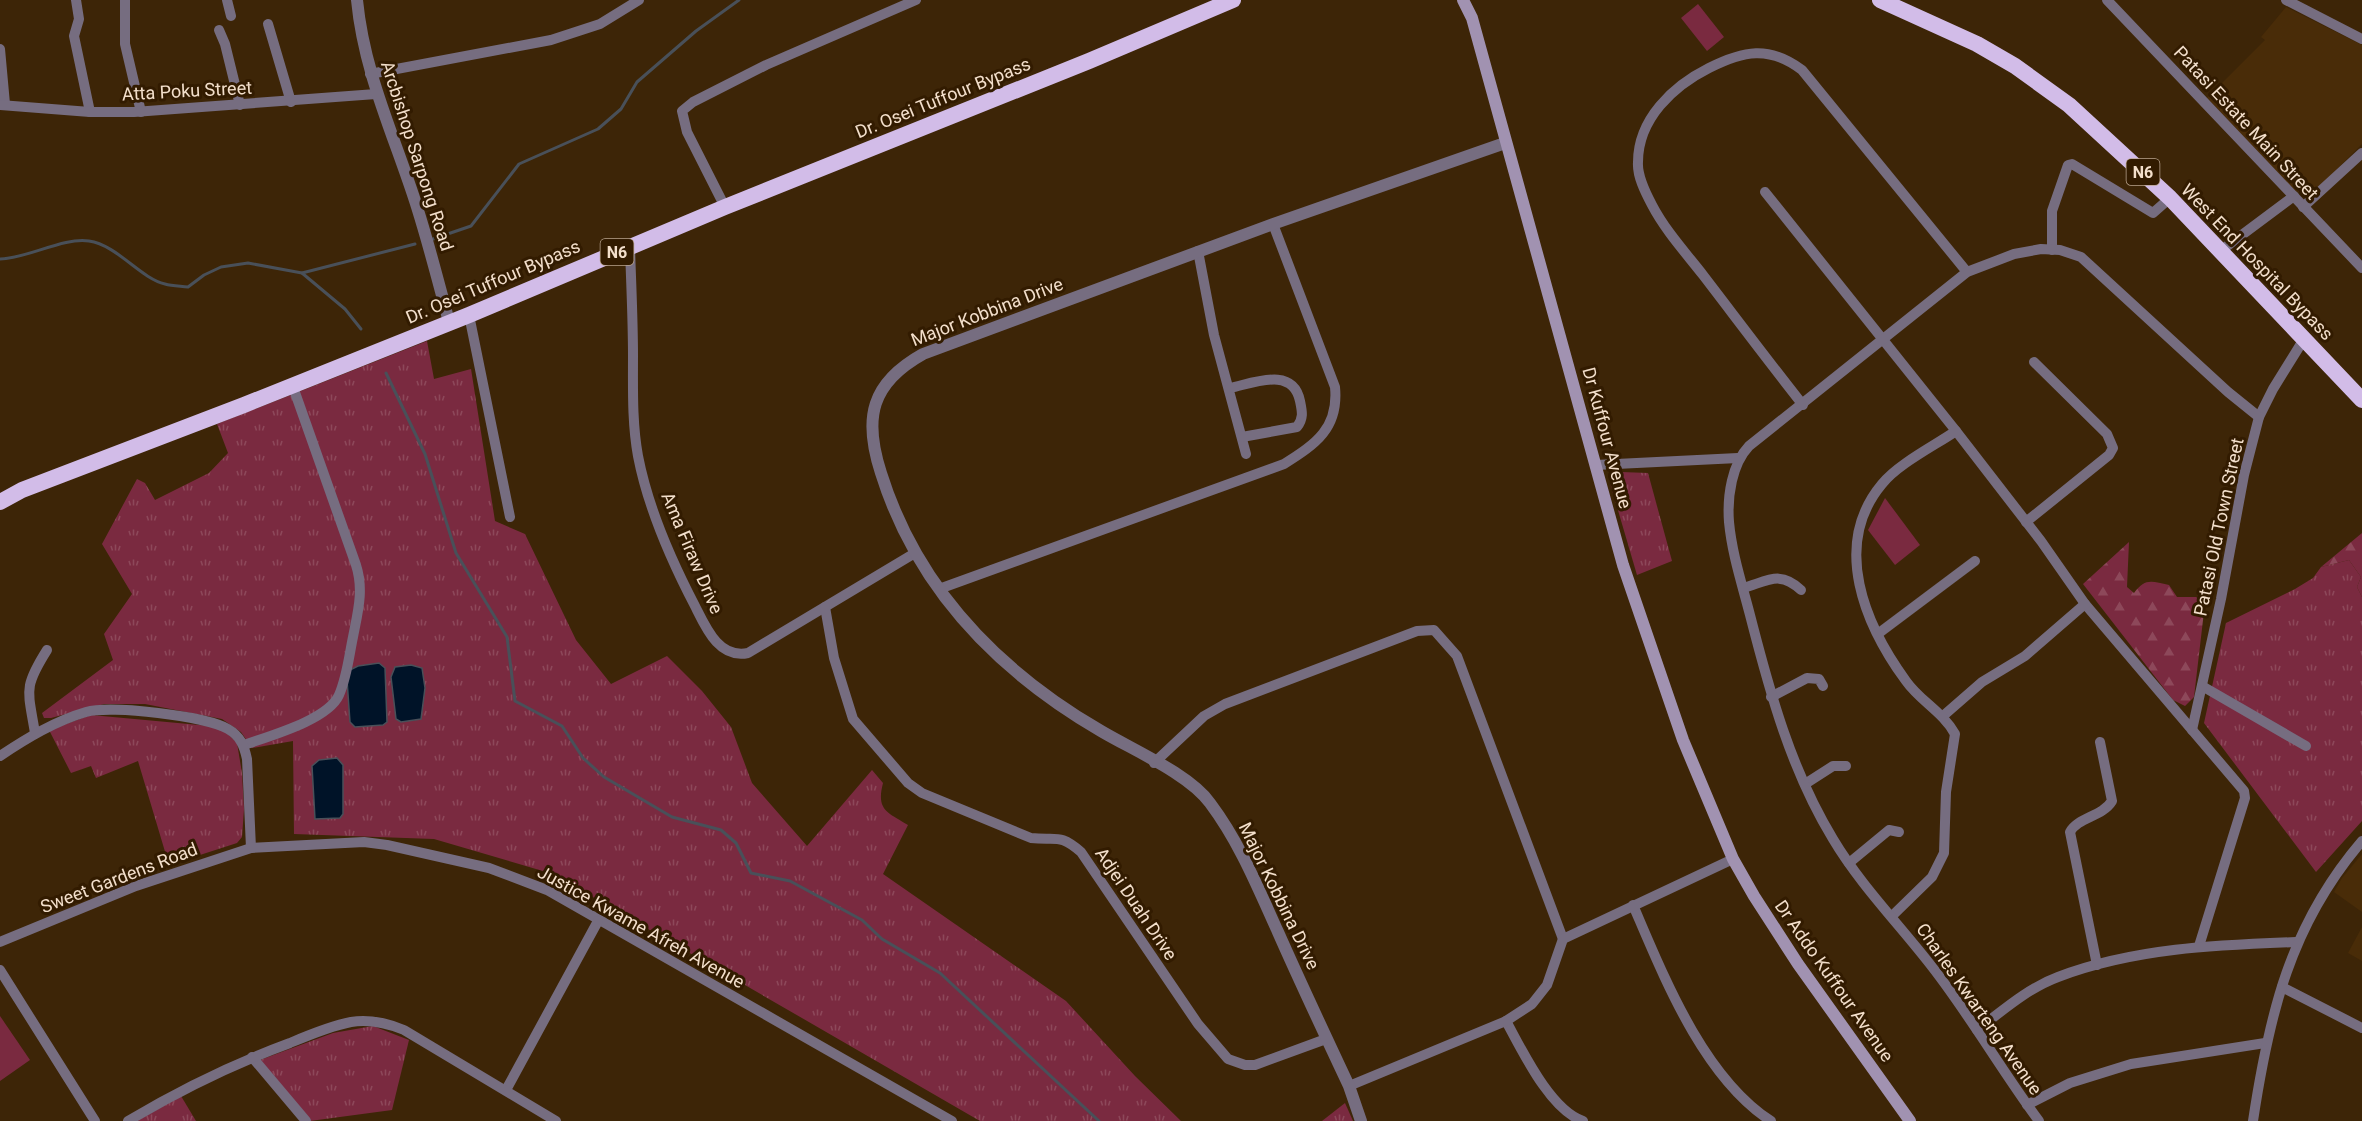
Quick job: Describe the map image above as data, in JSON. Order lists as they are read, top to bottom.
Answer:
{
  "streets": {
    "highway": ["Dr. Osei Tuffour Bypass", "N6", "West End Hospital Bypass"],
    "main road": ["Dr Kuffour Avenue", "Dr Addo Kuffour Avenue"],
    "street": [
      "Atta Poku Street",
      "Patasi Estate Main Street",
      "Arcbishop Sarpong Road",
      "Major Kobbina Drive",
      "Patasi Old Town Street",
      "Ama Firaw Drive",
      "Sweet Gardens Road",
      "Adjei Duah Drive",
      "Justice Kwame Afreh Avenue",
      "Charles Kwarteng Avenue"
    ]
  },
  "crossings": [
    ["Atta Poku Street", "Arcbishop Sarpong Road"],
    ["Dr. Osei Tuffour Bypass", "Arcbishop Sarpong Road"],
    ["Dr. Osei Tuffour Bypass", "Ama Firaw Drive"],
    ["West End Hospital Bypass", "Patasi Old Town Street"],
    ["Major Kobbina Drive", "Dr Kuffour Avenue"],
    ["Major Kobbina Drive", "Ama Firaw Drive"],
    ["Major Kobbina Drive", "Adjei Duah Drive"],
    ["Dr Kuffour Avenue", "Dr Addo Kuffour Avenue"],
    ["Ama Firaw Drive", "Adjei Duah Drive"],
    ["Sweet Gardens Road", "Justice Kwame Afreh Avenue"]
  ]
}
